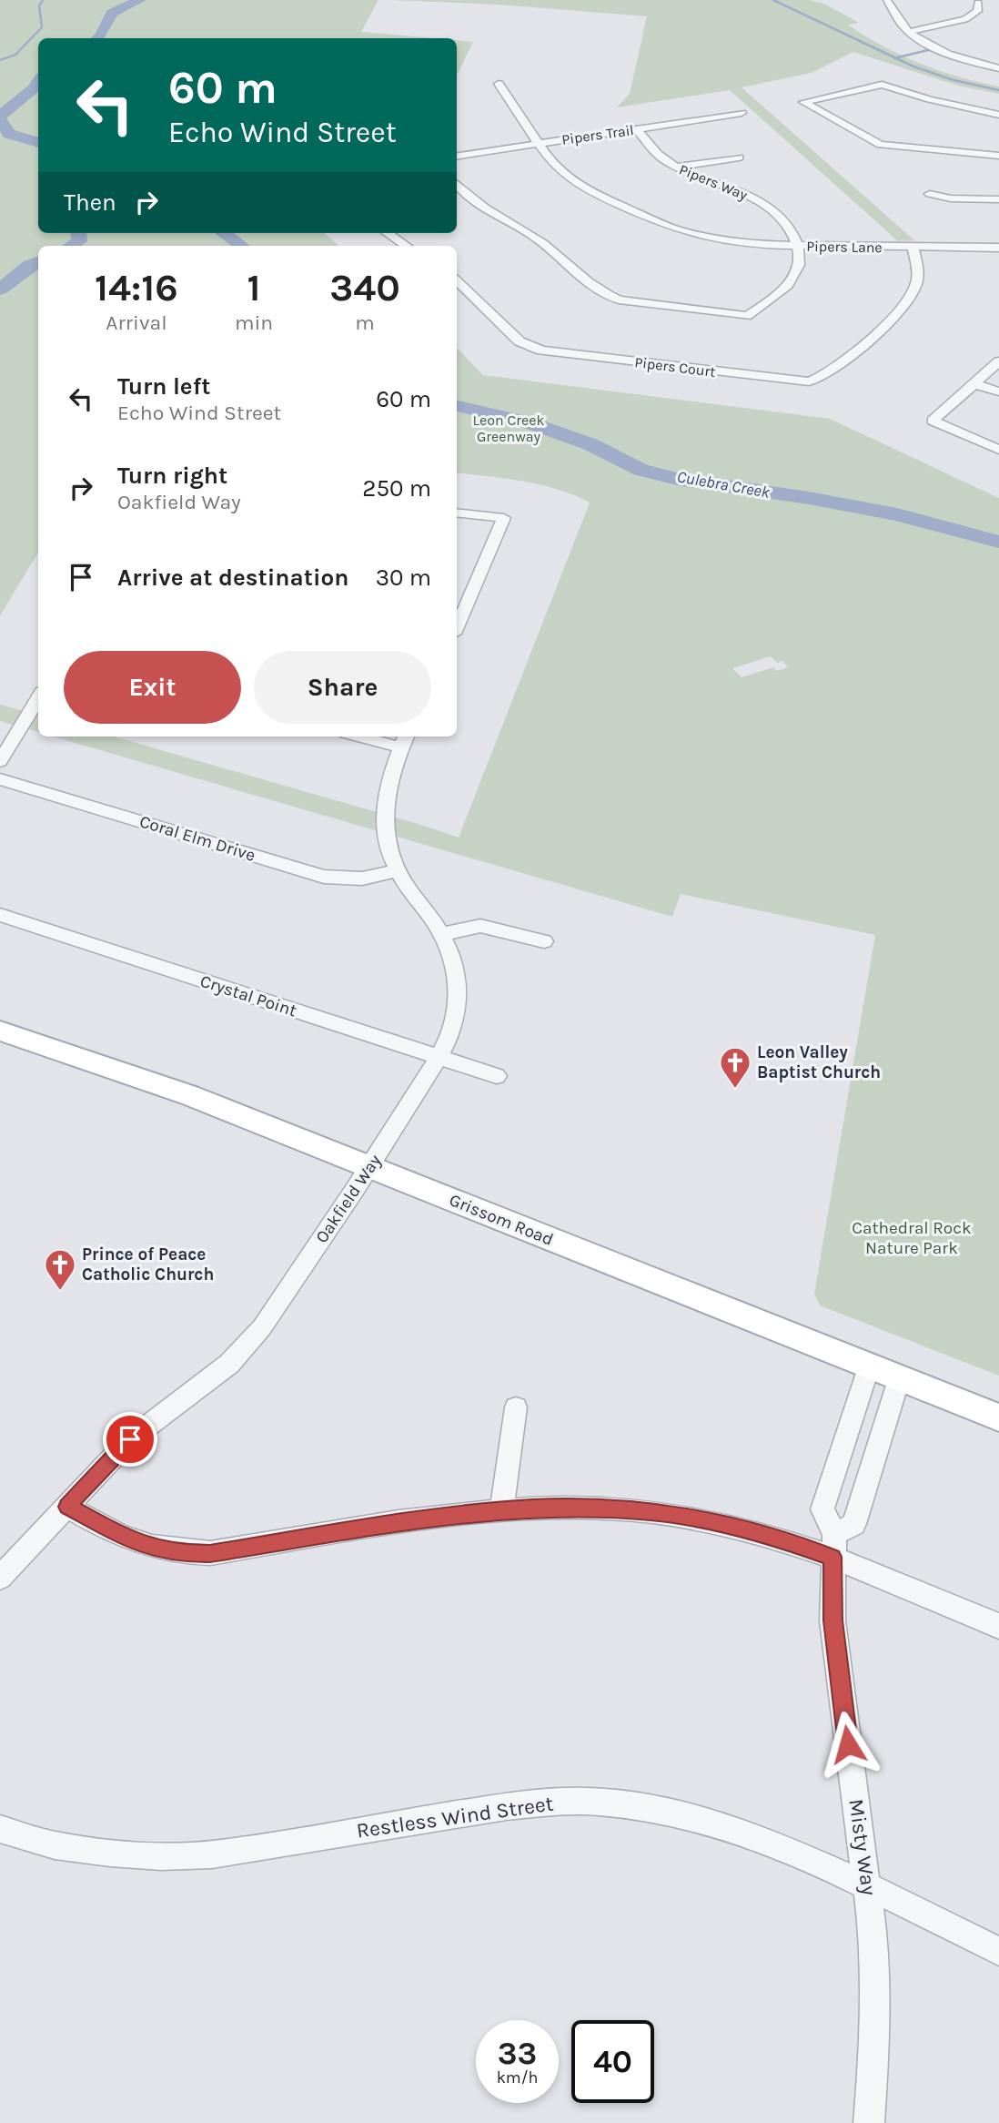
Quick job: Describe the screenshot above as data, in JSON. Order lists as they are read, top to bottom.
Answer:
{
  "streets": {
    "main road": ["Grissom Road"],
    "street": [
      "Pipers Trail",
      "Pipers Way",
      "Pipers Lane",
      "Pipers Court",
      "Coral Elm Drive",
      "Crystal Point",
      "Oakfield Way",
      "Restless Wind Street",
      "Misty Way"
    ]
  },
  "crossings": [
    ["Pipers Trail", "Pipers Way"],
    ["Pipers Trail", "Pipers Lane"],
    ["Pipers Way", "Pipers Lane"],
    ["Pipers Lane", "Pipers Court"],
    ["Coral Elm Drive", "Oakfield Way"],
    ["Crystal Point", "Oakfield Way"],
    ["Oakfield Way", "Grissom Road"],
    ["Grissom Road", "Misty Way"],
    ["Restless Wind Street", "Misty Way"]
  ],
  "water": ["Culebra Creek"],
  "parks": ["Leon Creek Greenway", "Cathedral Rock Nature Park"],
  "places": {
    "church": ["Leon Valley Baptist Church", "Prince of Peace Catholic Church"]
  },
  "page": {
    "turn": ["60 m", "Echo Wind Street"],
    "then": "Then",
    "eta": [
      "14:16",
      "Arrival",
      "1",
      "min",
      "340",
      "m"
    ],
    "list": [
      {
        "name": "Turn left",
        "note": "Echo Wind Street",
        "value": "60 m"
      },
      {
        "name": "Turn right",
        "note": "Oakfield Way",
        "value": "250 m"
      },
      {
        "name": "Arrive at destination",
        "value": "30 m"
      }
    ],
    "buttons": ["Exit", "Share"],
    "speed": "33 km/h",
    "limit": "40"
  }
}
